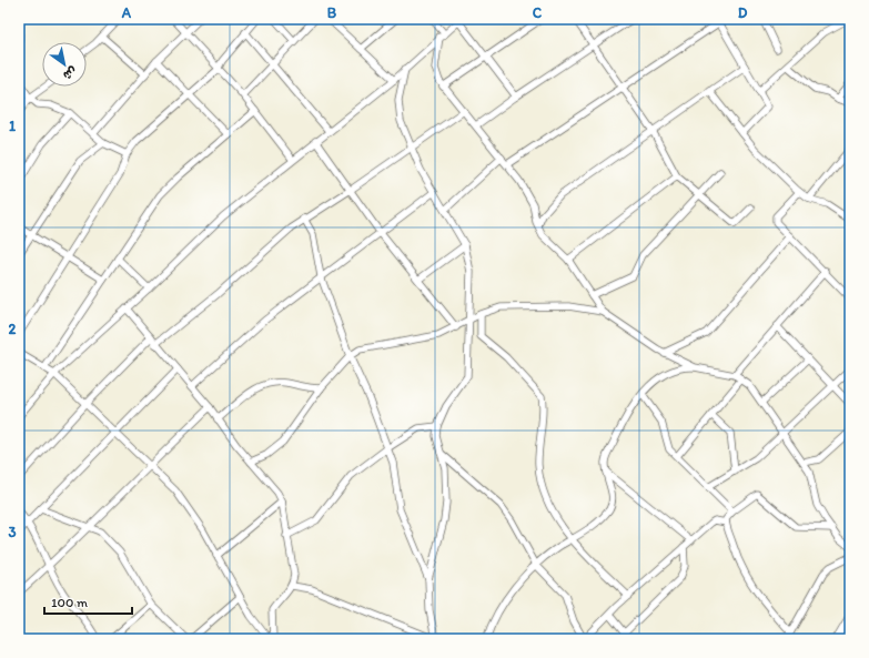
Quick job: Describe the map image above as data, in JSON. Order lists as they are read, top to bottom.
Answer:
{
  "scale_bar": "100 m",
  "north": "bottom right",
  "grid": {
    "columns": [
      "A",
      "B",
      "C",
      "D"
    ],
    "rows": ["1", "2", "3"]
  }
}
